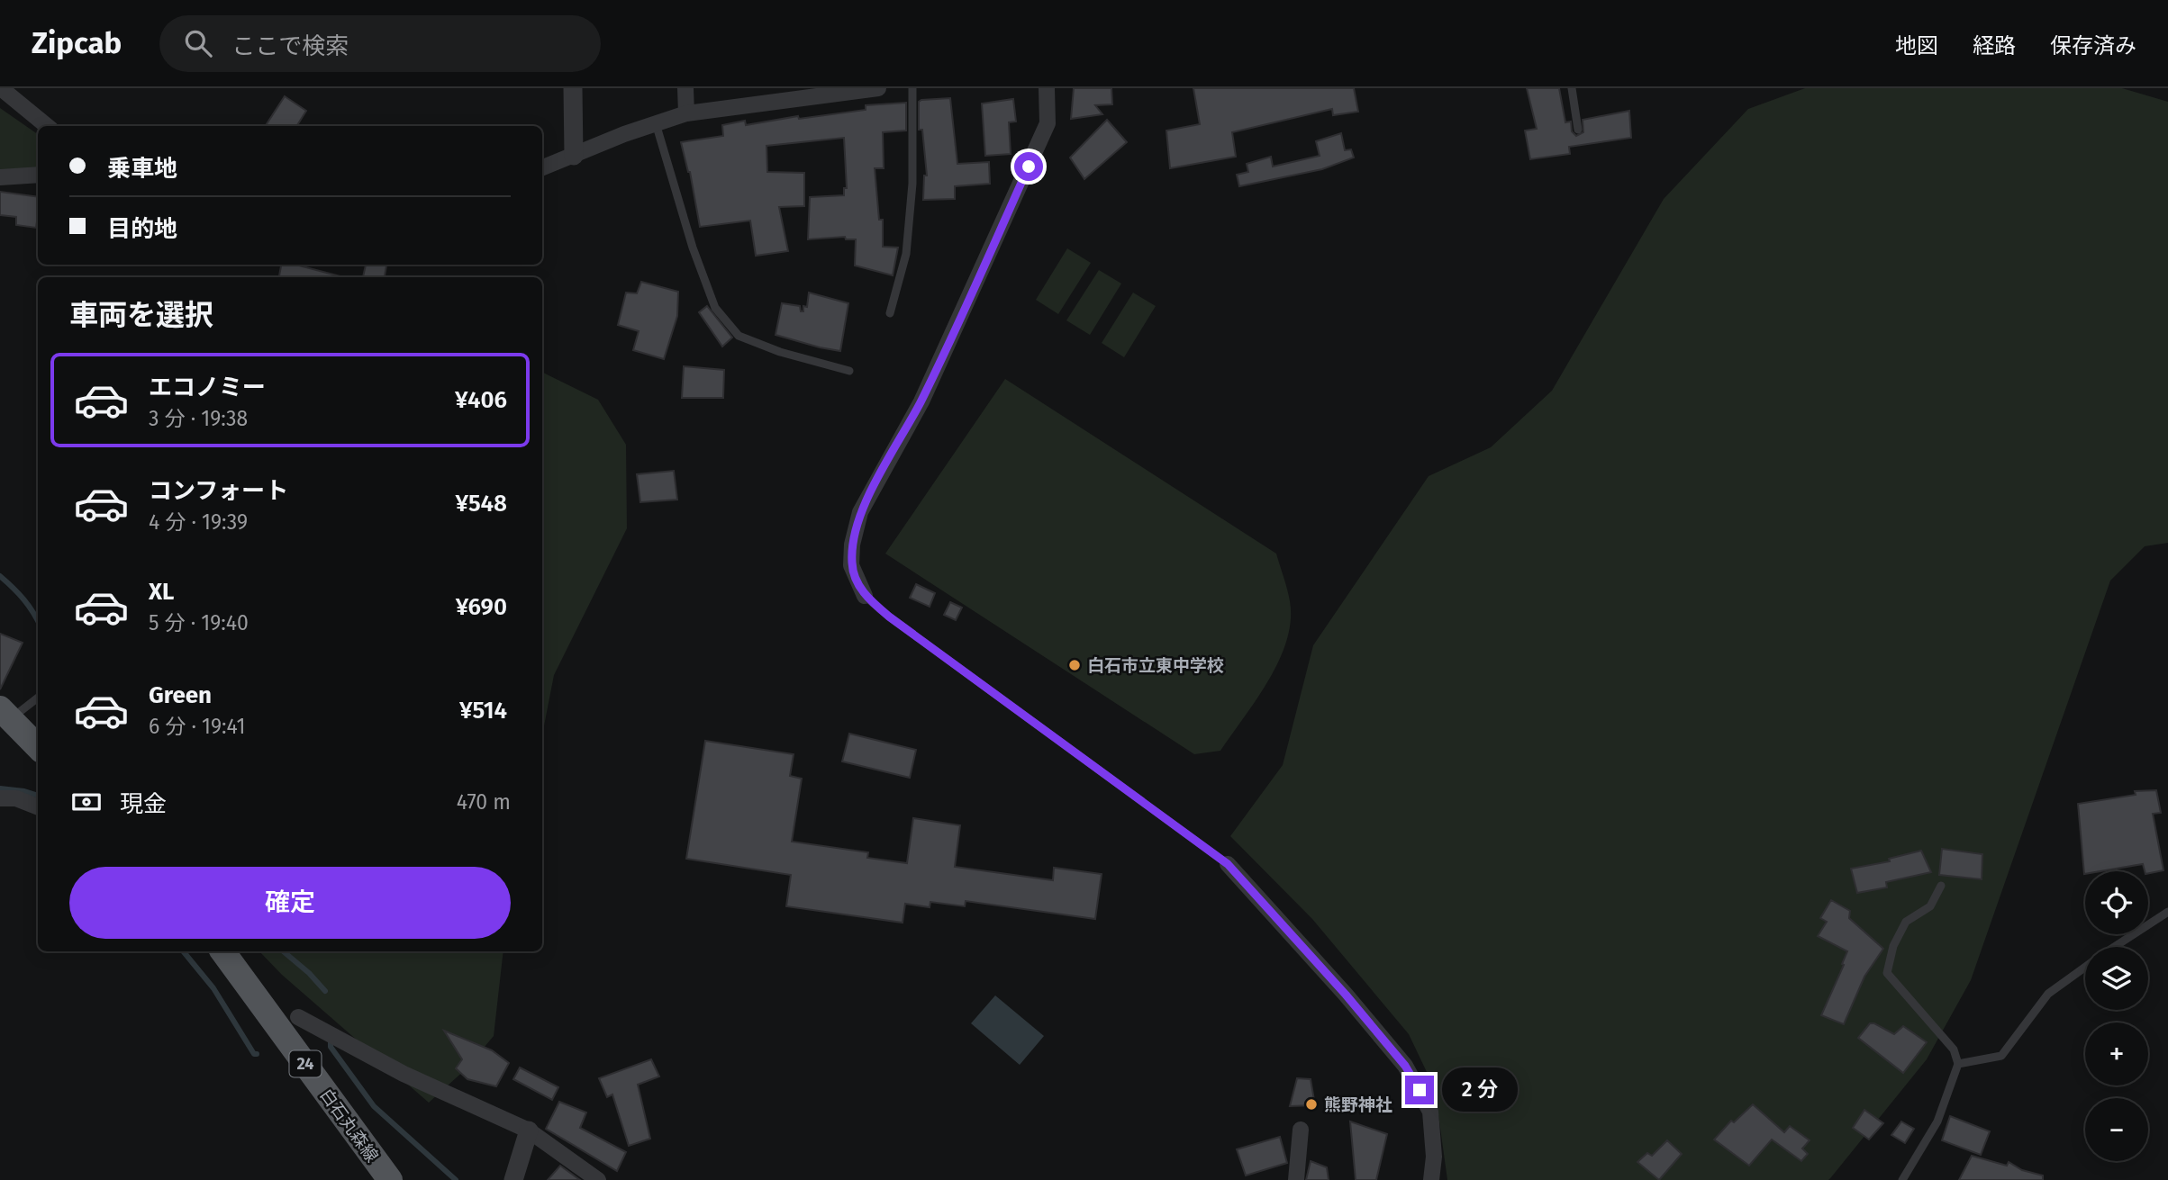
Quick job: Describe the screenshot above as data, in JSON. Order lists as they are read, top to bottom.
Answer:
{
  "streets": {
    "main road": ["24", "白石丸森線"]
  },
  "places": ["白石市立東中学校", "熊野神社"],
  "page": {
    "header": "Zipcab",
    "search": "ここで検索",
    "nav": ["地図", "経路", "保存済み"],
    "banner": ["乗車地", "目的地"],
    "heading": "車両を選択",
    "list": [
      {
        "name": "エコノミー",
        "note": "3 分 · 19:38",
        "value": "¥406"
      },
      {
        "name": "コンフォート",
        "note": "4 分 · 19:39",
        "value": "¥548"
      },
      {
        "name": "XL",
        "note": "5 分 · 19:40",
        "value": "¥690"
      },
      {
        "name": "Green",
        "note": "6 分 · 19:41",
        "value": "¥514"
      }
    ],
    "pay": ["現金", "470 m"],
    "buttons": "確定",
    "map_buttons": ["+", "−"],
    "bubble": "2 分"
  }
}
